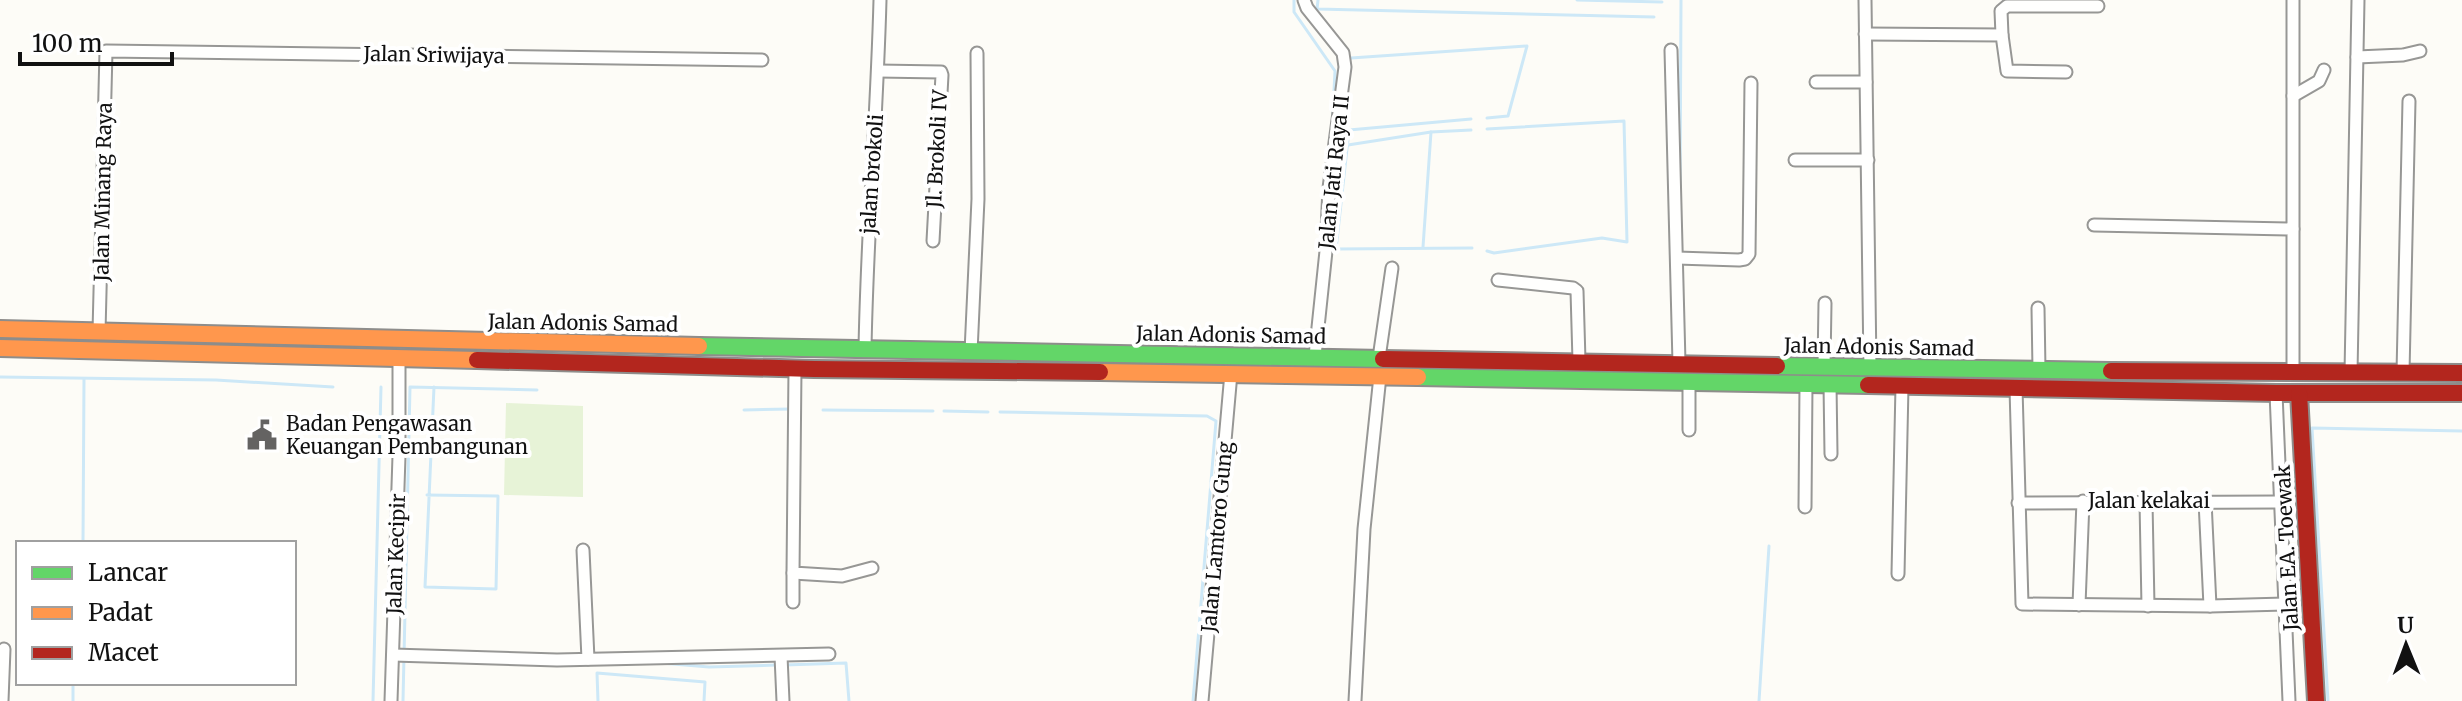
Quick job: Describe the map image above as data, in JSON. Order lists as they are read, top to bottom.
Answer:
{
  "streets": {
    "main road": ["Jalan Adonis Samad", "Jalan EA. Toewak"],
    "street": [
      "Jalan Sriwijaya",
      "Jl. Brokoli IV",
      "Jalan Jati Raya II",
      "jalan brokoli",
      "Jalan Minang Raya",
      "Jalan kelakai",
      "Jalan Lamtoro Gung",
      "Jalan Kecipir"
    ]
  },
  "crossings": [
    ["Jalan Sriwijaya", "Jalan Minang Raya"],
    ["Jl. Brokoli IV", "jalan brokoli"],
    ["Jalan Jati Raya II", "Jalan Adonis Samad"],
    ["jalan brokoli", "Jalan Adonis Samad"],
    ["Jalan Minang Raya", "Jalan Adonis Samad"]
  ],
  "places": {
    "public building": ["Badan Pengawasan Keuangan Pembangunan"]
  },
  "legend": ["Lancar", "Padat", "Macet"],
  "scale_bar": "100 m",
  "north": "top"
}
